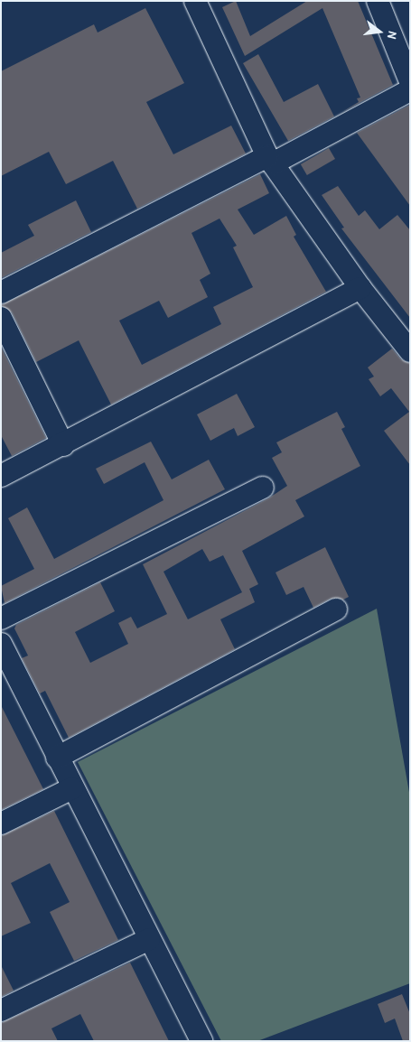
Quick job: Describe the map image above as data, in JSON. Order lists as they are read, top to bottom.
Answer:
{
  "north": "right"
}
